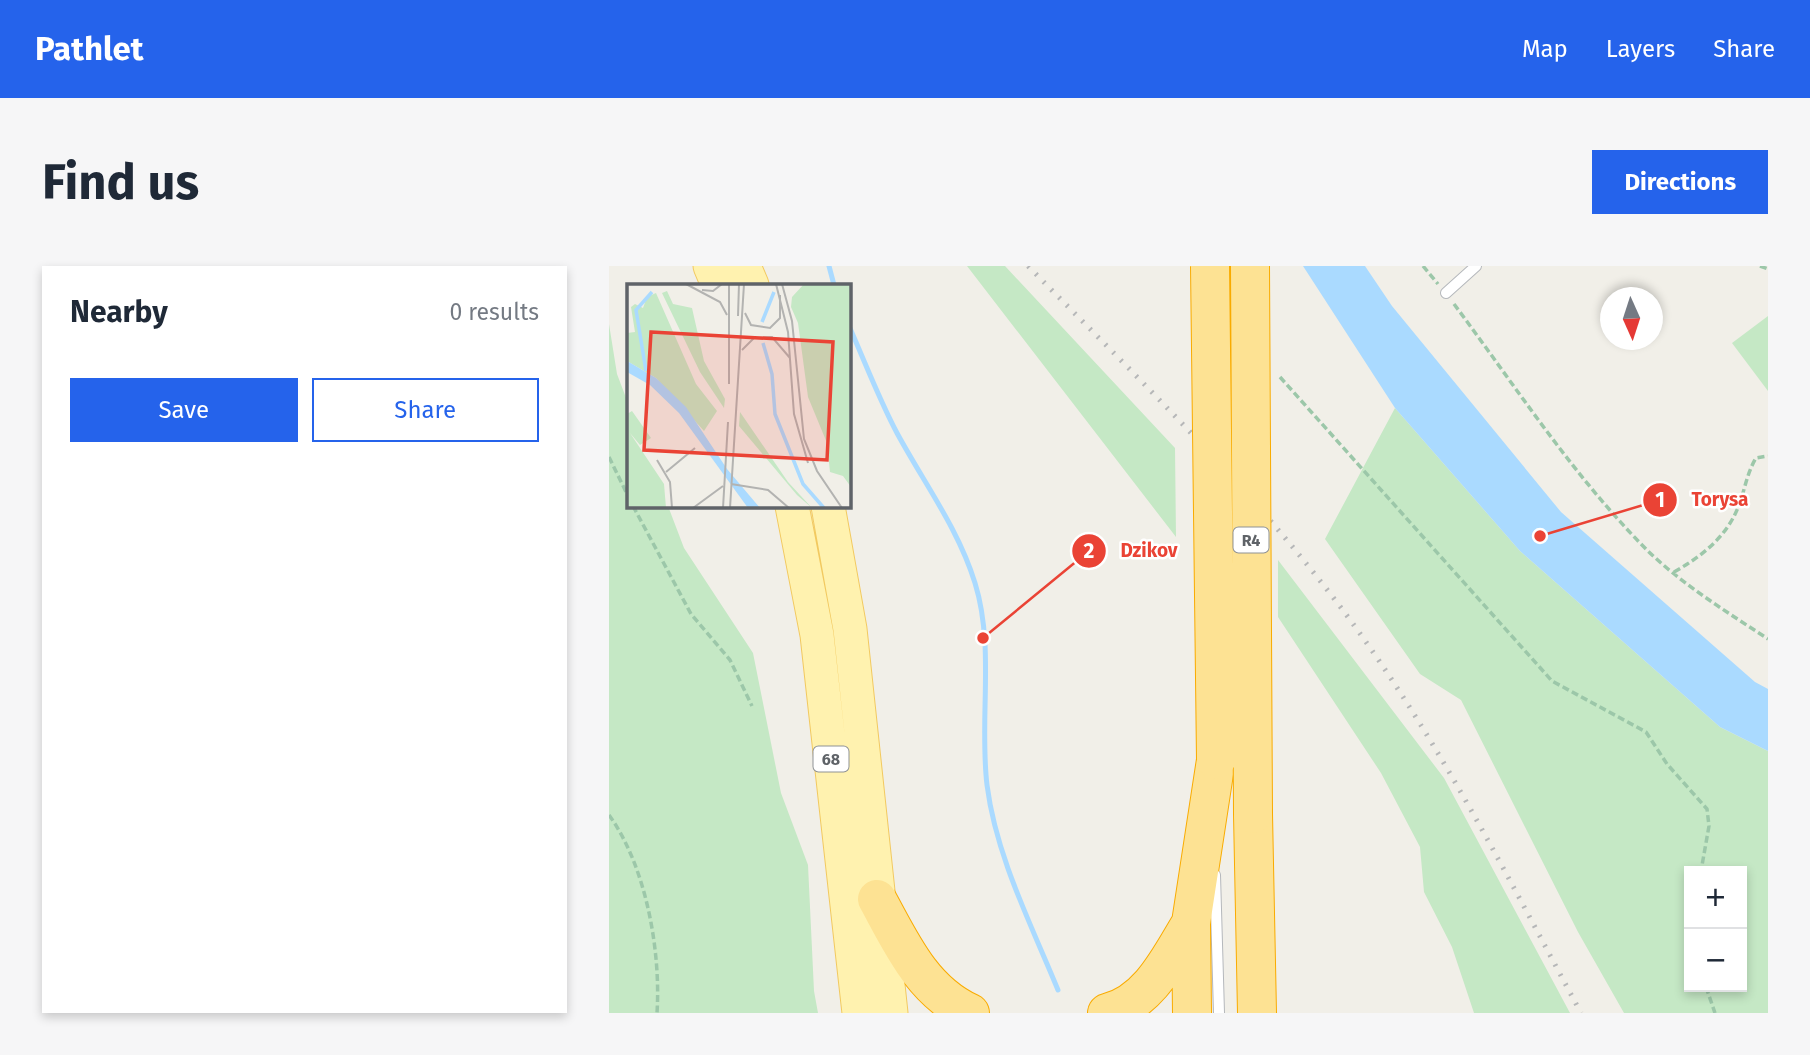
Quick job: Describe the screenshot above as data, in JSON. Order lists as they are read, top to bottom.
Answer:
{
  "streets": {
    "highway": ["R4"],
    "main road": ["68"]
  },
  "places": ["Torysa", "Dzikov"],
  "north": "bottom",
  "page": {
    "header": "Pathlet",
    "nav": ["Map", "Layers", "Share"],
    "buttons": [
      "Directions",
      ["Save", "Share"]
    ],
    "title": "Find us",
    "heading": ["Nearby", "0 results"],
    "map_buttons": ["+", "−"]
  }
}
